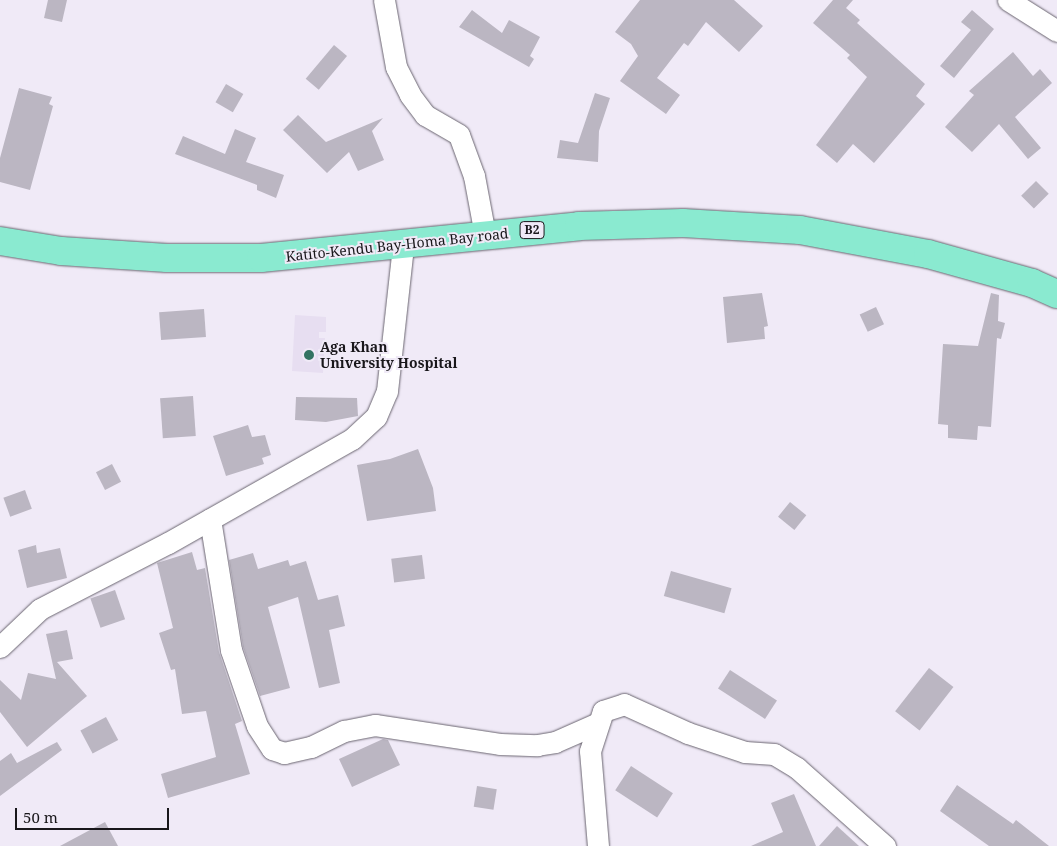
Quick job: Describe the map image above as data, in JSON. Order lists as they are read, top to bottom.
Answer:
{
  "streets": {
    "highway": ["B2", "Katito-Kendu Bay-Homa Bay road"]
  },
  "places": ["Aga Khan University Hospital"],
  "scale_bar": "50 m"
}
